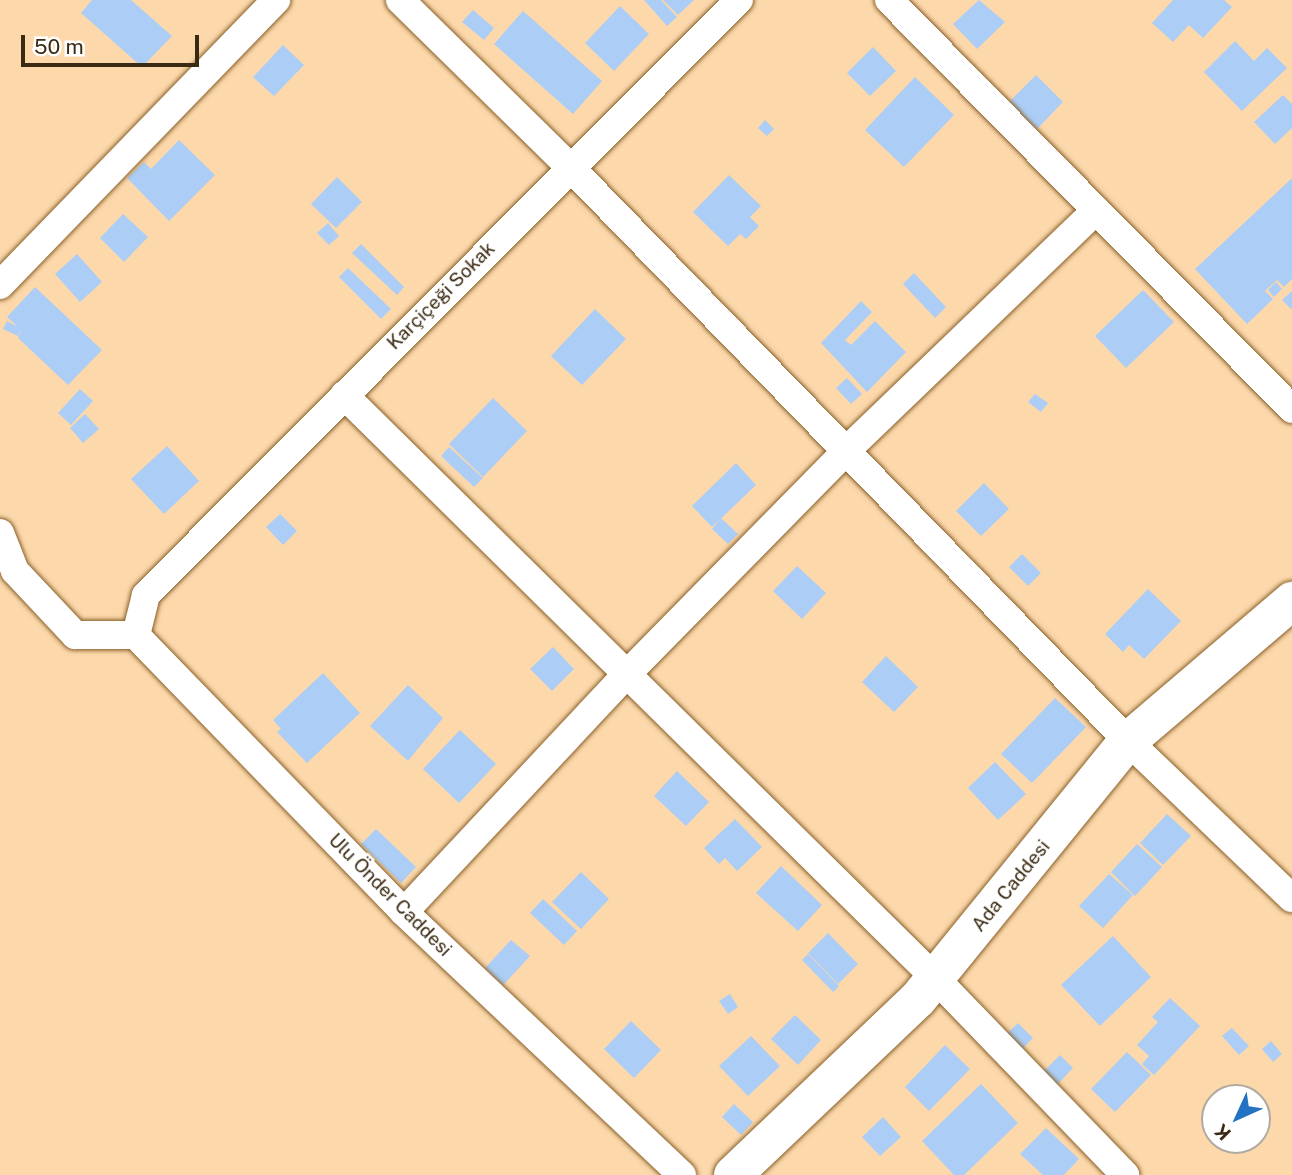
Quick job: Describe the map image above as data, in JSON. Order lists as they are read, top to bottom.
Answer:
{
  "streets": {
    "main road": ["Ada Caddesi"],
    "street": ["Karçiçeği Sokak", "Ulu Önder Caddesi"]
  },
  "crossings": [
    ["Karçiçeği Sokak", "Ulu Önder Caddesi"]
  ],
  "scale_bar": "50 m",
  "north": "bottom left"
}
